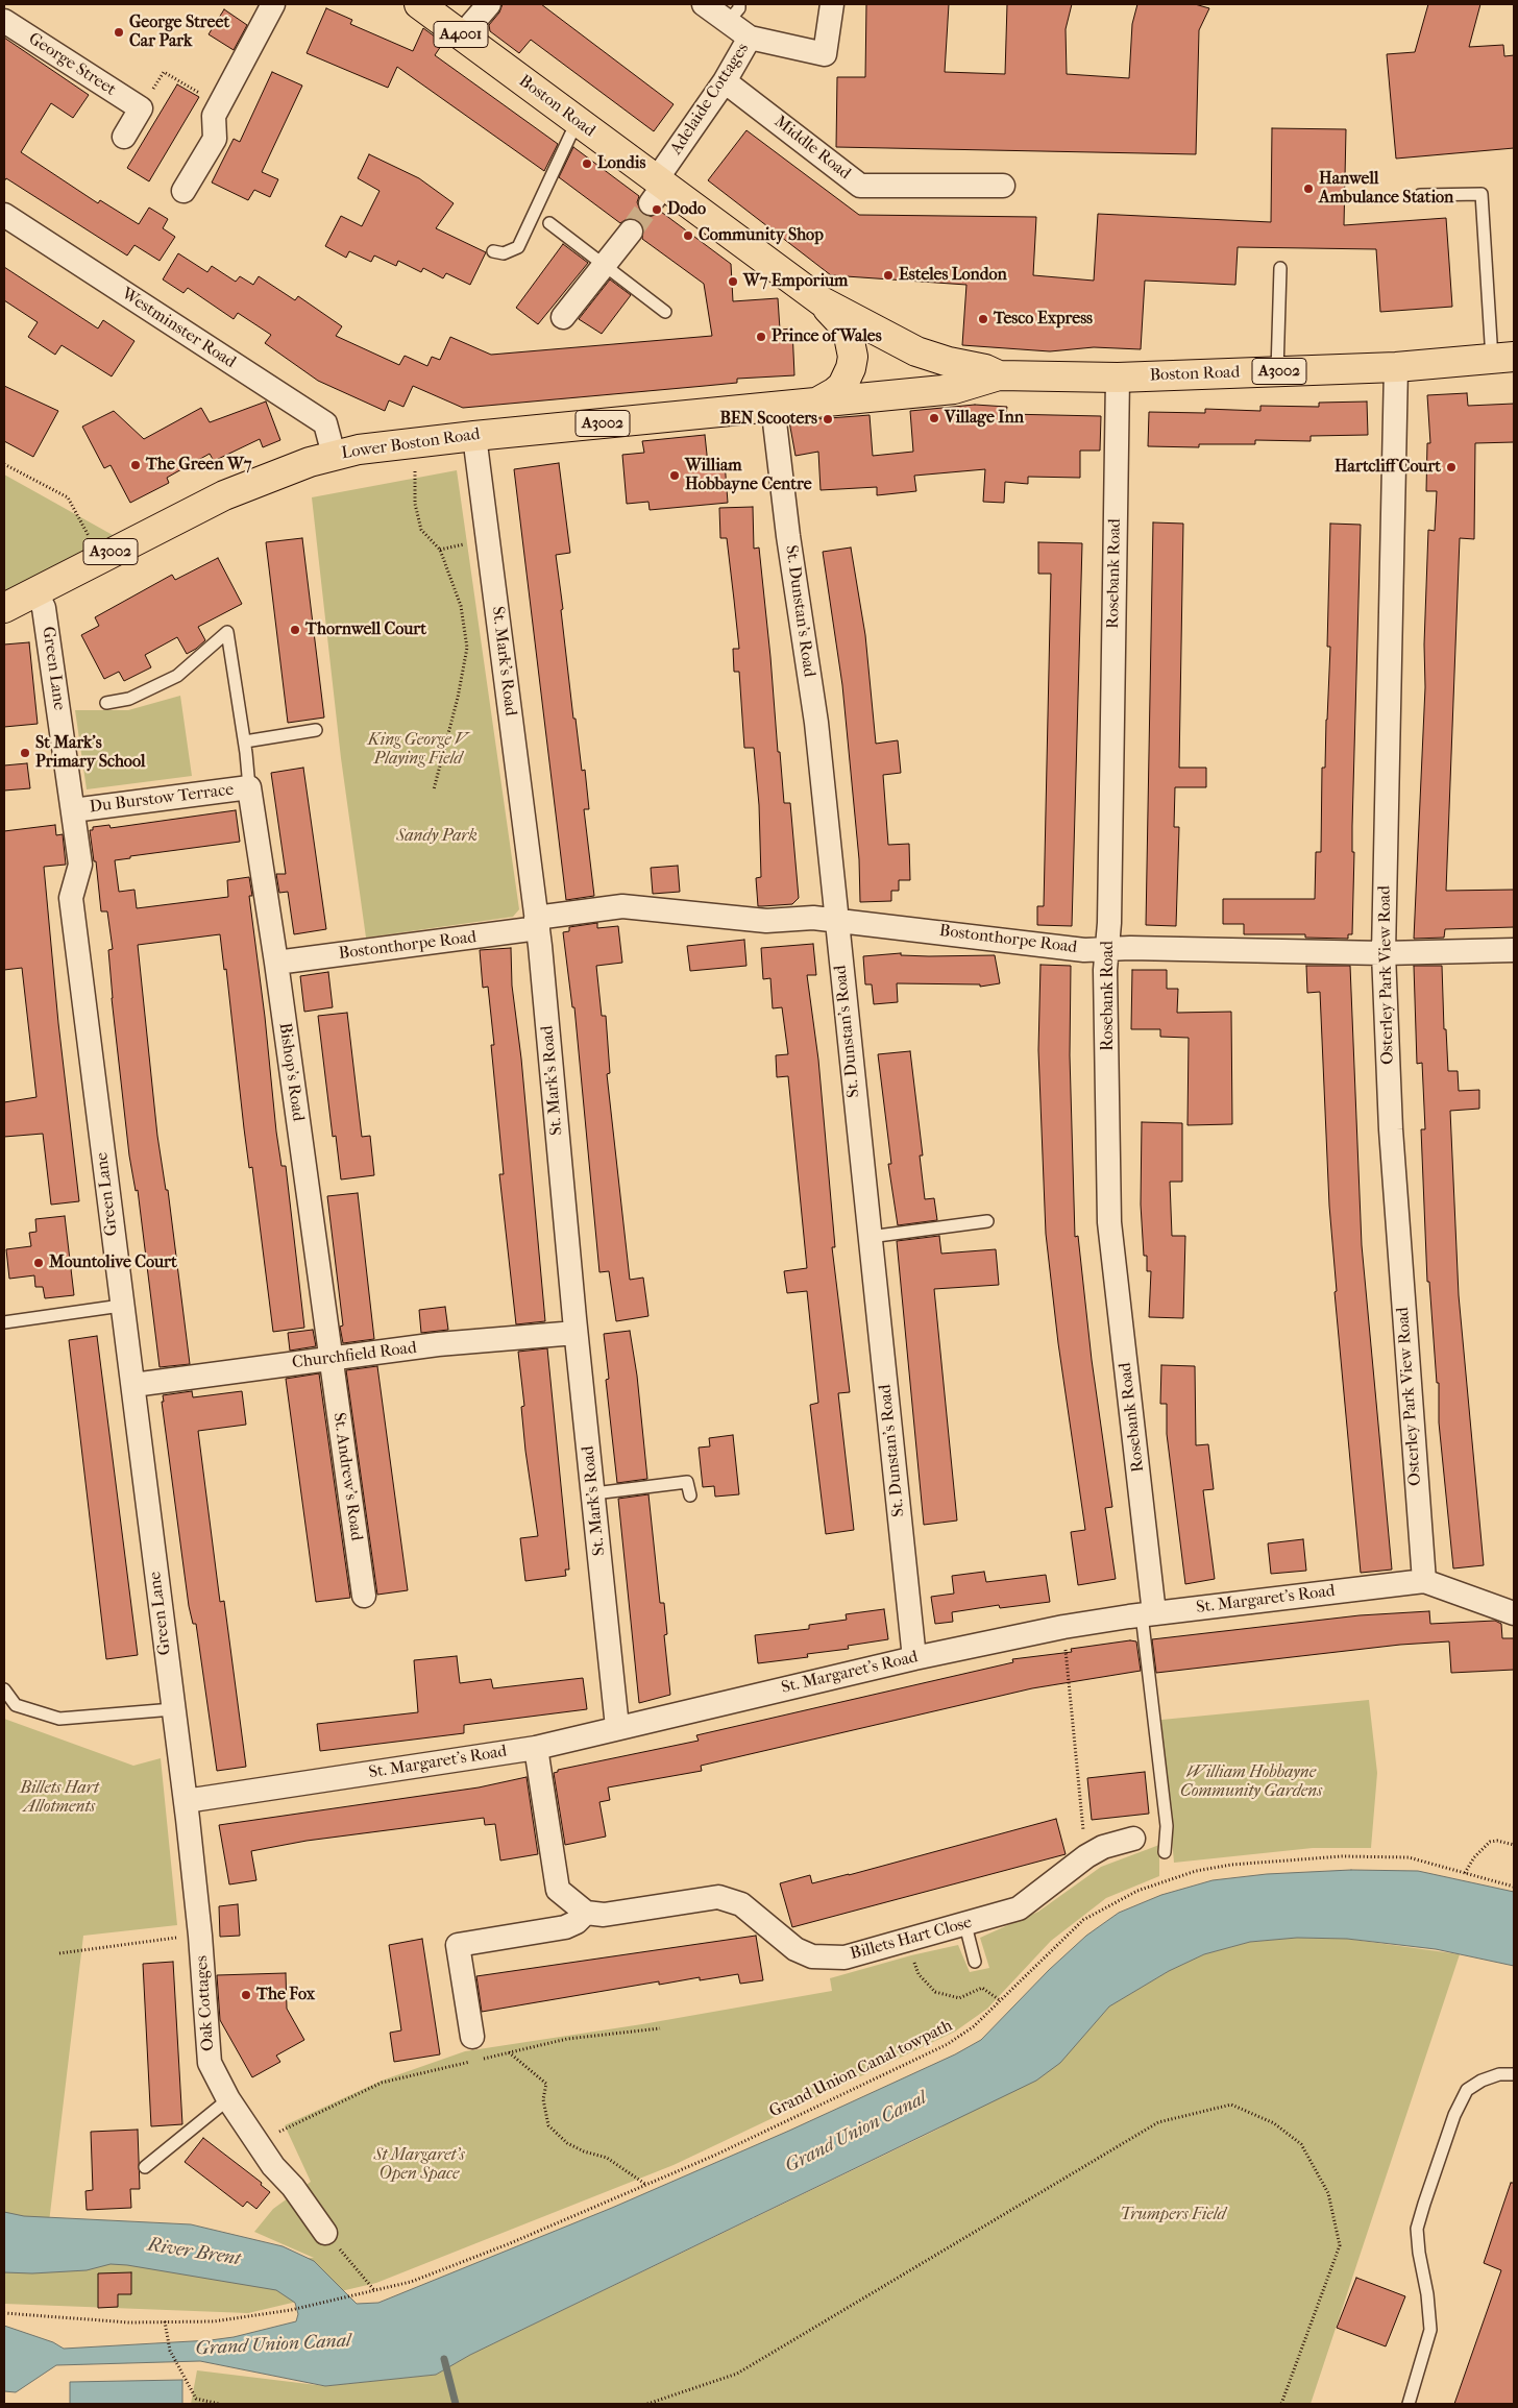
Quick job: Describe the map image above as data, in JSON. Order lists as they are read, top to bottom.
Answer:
{
  "streets": {
    "main road": [
      "A4001",
      "Boston Road",
      "A3002",
      "Lower Boston Road"
    ],
    "street": [
      "George Street",
      "Adelaide Cottages",
      "Middle Road",
      "Westminster Road",
      "Rosebank Road",
      "St. Dunstan's Road",
      "St. Mark's Road",
      "Green Lane",
      "Du Burstow Terrace",
      "Bostonthorpe Road",
      "Osterley Park View Road",
      "Bishop's Road",
      "Churchfield Road",
      "St. Andrew's Road",
      "St. Margaret's Road",
      "Billets Hart Close",
      "Oak Cottages"
    ],
    "path": ["Grand Union Canal towpath"]
  },
  "crossings": [
    ["Adelaide Cottages", "Boston Road"],
    ["Adelaide Cottages", "Middle Road"],
    ["Boston Road", "Lower Boston Road"],
    ["Boston Road", "Rosebank Road"],
    ["Boston Road", "Osterley Park View Road"],
    ["Westminster Road", "Lower Boston Road"],
    ["Lower Boston Road", "St. Dunstan's Road"],
    ["Lower Boston Road", "St. Mark's Road"],
    ["Lower Boston Road", "Green Lane"],
    ["Rosebank Road", "Bostonthorpe Road"],
    ["Rosebank Road", "St. Margaret's Road"],
    ["St. Dunstan's Road", "Bostonthorpe Road"],
    ["St. Dunstan's Road", "St. Margaret's Road"],
    ["St. Mark's Road", "Bostonthorpe Road"],
    ["St. Mark's Road", "Churchfield Road"],
    ["St. Mark's Road", "St. Margaret's Road"],
    ["Green Lane", "Du Burstow Terrace"],
    ["Green Lane", "Churchfield Road"],
    ["Green Lane", "St. Margaret's Road"],
    ["Green Lane", "Oak Cottages"],
    ["Du Burstow Terrace", "Bishop's Road"],
    ["Bostonthorpe Road", "Osterley Park View Road"],
    ["Bostonthorpe Road", "Bishop's Road"],
    ["Osterley Park View Road", "St. Margaret's Road"],
    ["Bishop's Road", "Churchfield Road"],
    ["Bishop's Road", "St. Andrew's Road"],
    ["Churchfield Road", "St. Andrew's Road"],
    ["St. Margaret's Road", "Oak Cottages"]
  ],
  "water": ["Grand Union Canal", "River Brent"],
  "parks": [
    "King George V Playing Field",
    "Sandy Park",
    "William Hobbayne Community Gardens",
    "Billets Hart Allotments",
    "St Margaret's Open Space",
    "Trumpers Field"
  ],
  "places": [
    "George Street Car Park",
    "Londis",
    "Hanwell Ambulance Station",
    "Dodo",
    "Community Shop",
    "Esteles London",
    "W7 Emporium",
    "Tesco Express",
    "Prince of Wales",
    "Village Inn",
    "BEN Scooters",
    "The Green W7",
    "Hartcliff Court",
    "William Hobbayne Centre",
    "Thornwell Court",
    "St Mark's Primary School",
    "Mountolive Court",
    "The Fox"
  ]
}
